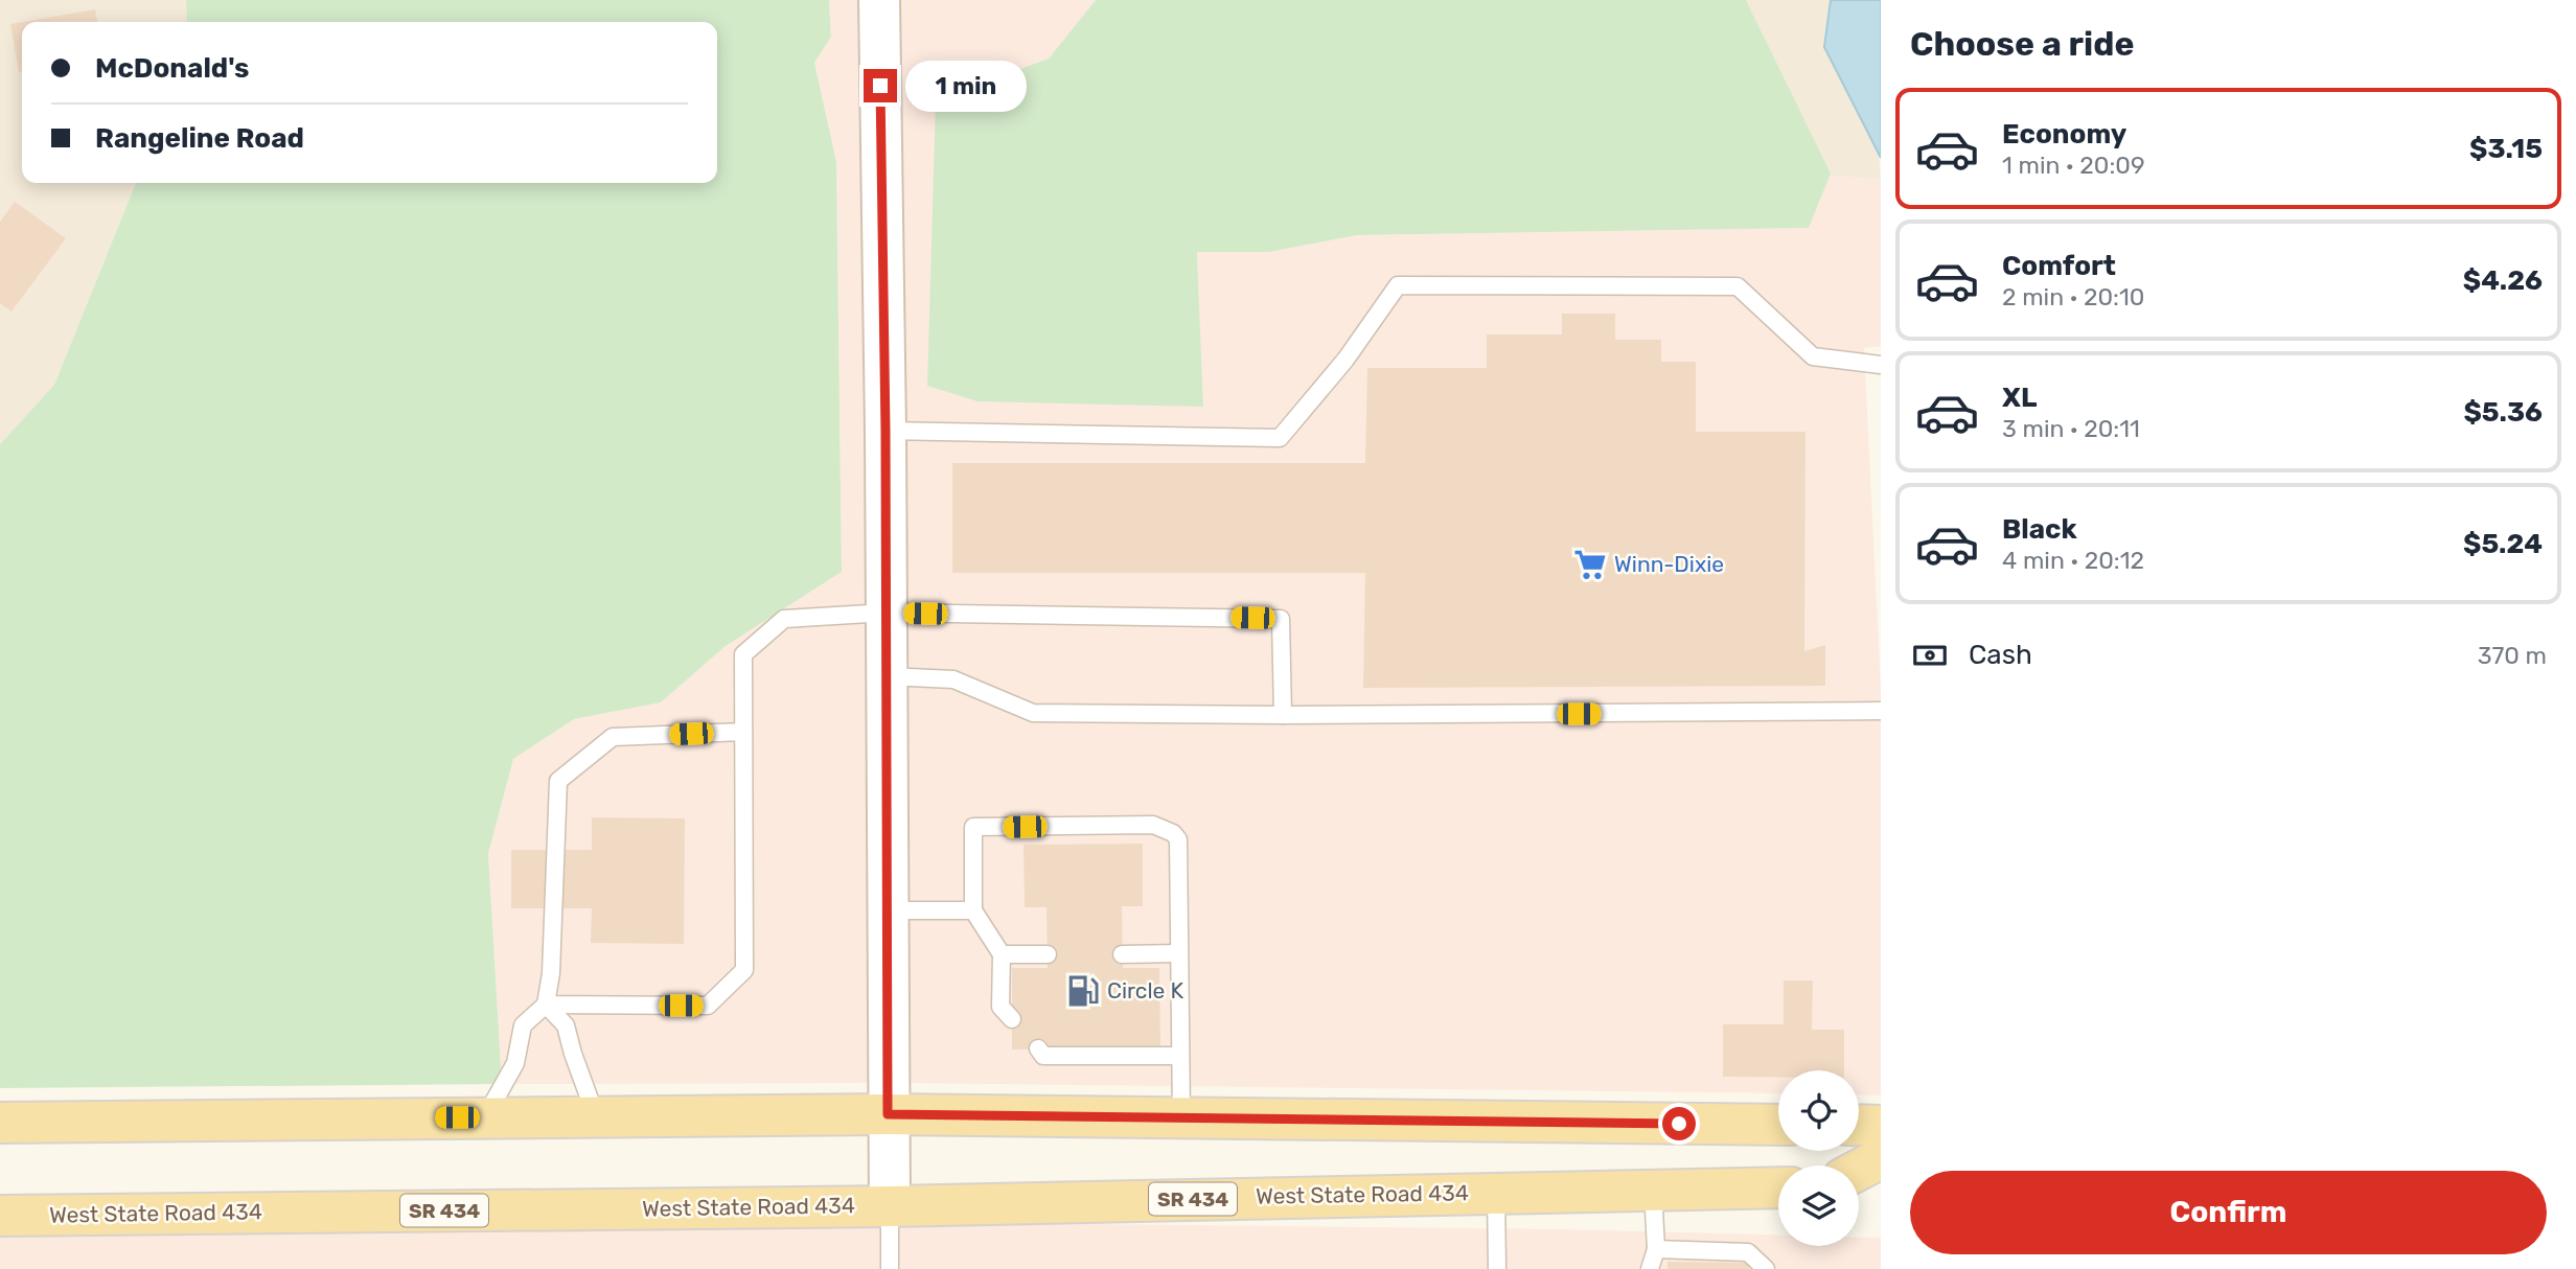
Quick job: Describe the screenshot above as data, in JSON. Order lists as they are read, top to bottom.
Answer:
{
  "streets": {
    "main road": ["West State Road 434", "SR 434"]
  },
  "crossings": [
    ["West State Road 434", "SR 434"]
  ],
  "places": {
    "supermarket": ["Winn-Dixie"],
    "fuel station": ["Circle K"]
  },
  "page": {
    "heading": "Choose a ride",
    "banner": ["McDonald's", "Rangeline Road"],
    "bubble": "1 min",
    "list": [
      {
        "name": "Economy",
        "note": "1 min · 20:09",
        "value": "$3.15"
      },
      {
        "name": "Comfort",
        "note": "2 min · 20:10",
        "value": "$4.26"
      },
      {
        "name": "XL",
        "note": "3 min · 20:11",
        "value": "$5.36"
      },
      {
        "name": "Black",
        "note": "4 min · 20:12",
        "value": "$5.24"
      }
    ],
    "pay": ["Cash", "370 m"],
    "buttons": "Confirm"
  }
}
